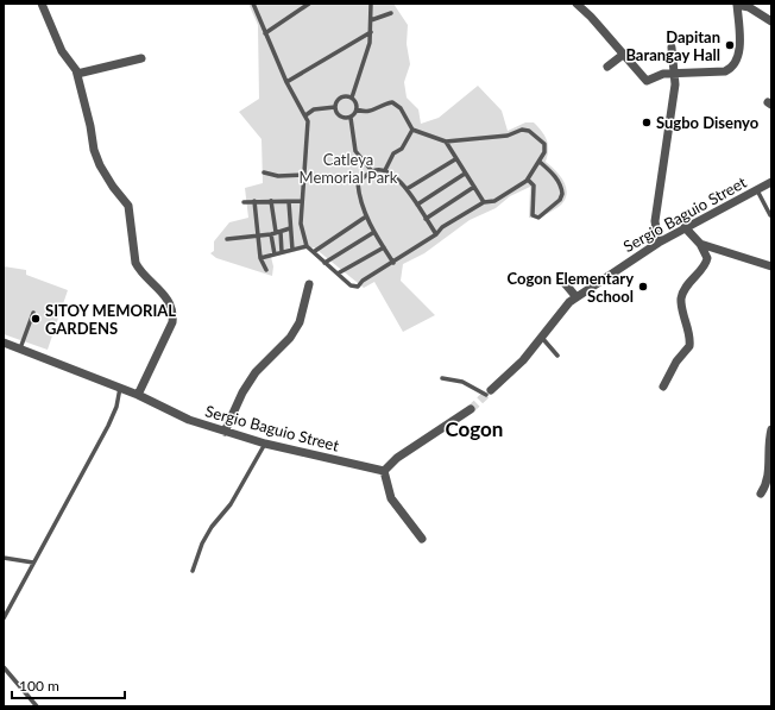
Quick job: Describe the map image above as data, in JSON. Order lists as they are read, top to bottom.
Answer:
{
  "streets": {
    "street": ["Sergio Baguio Street"]
  },
  "districts": ["Cogon"],
  "parks": ["Catleya Memorial Park"],
  "places": [
    "Dapitan Barangay Hall",
    "Sugbo Disenyo",
    "Cogon Elementary School",
    "SITOY MEMORIAL GARDENS"
  ],
  "scale_bar": "100 m"
}
